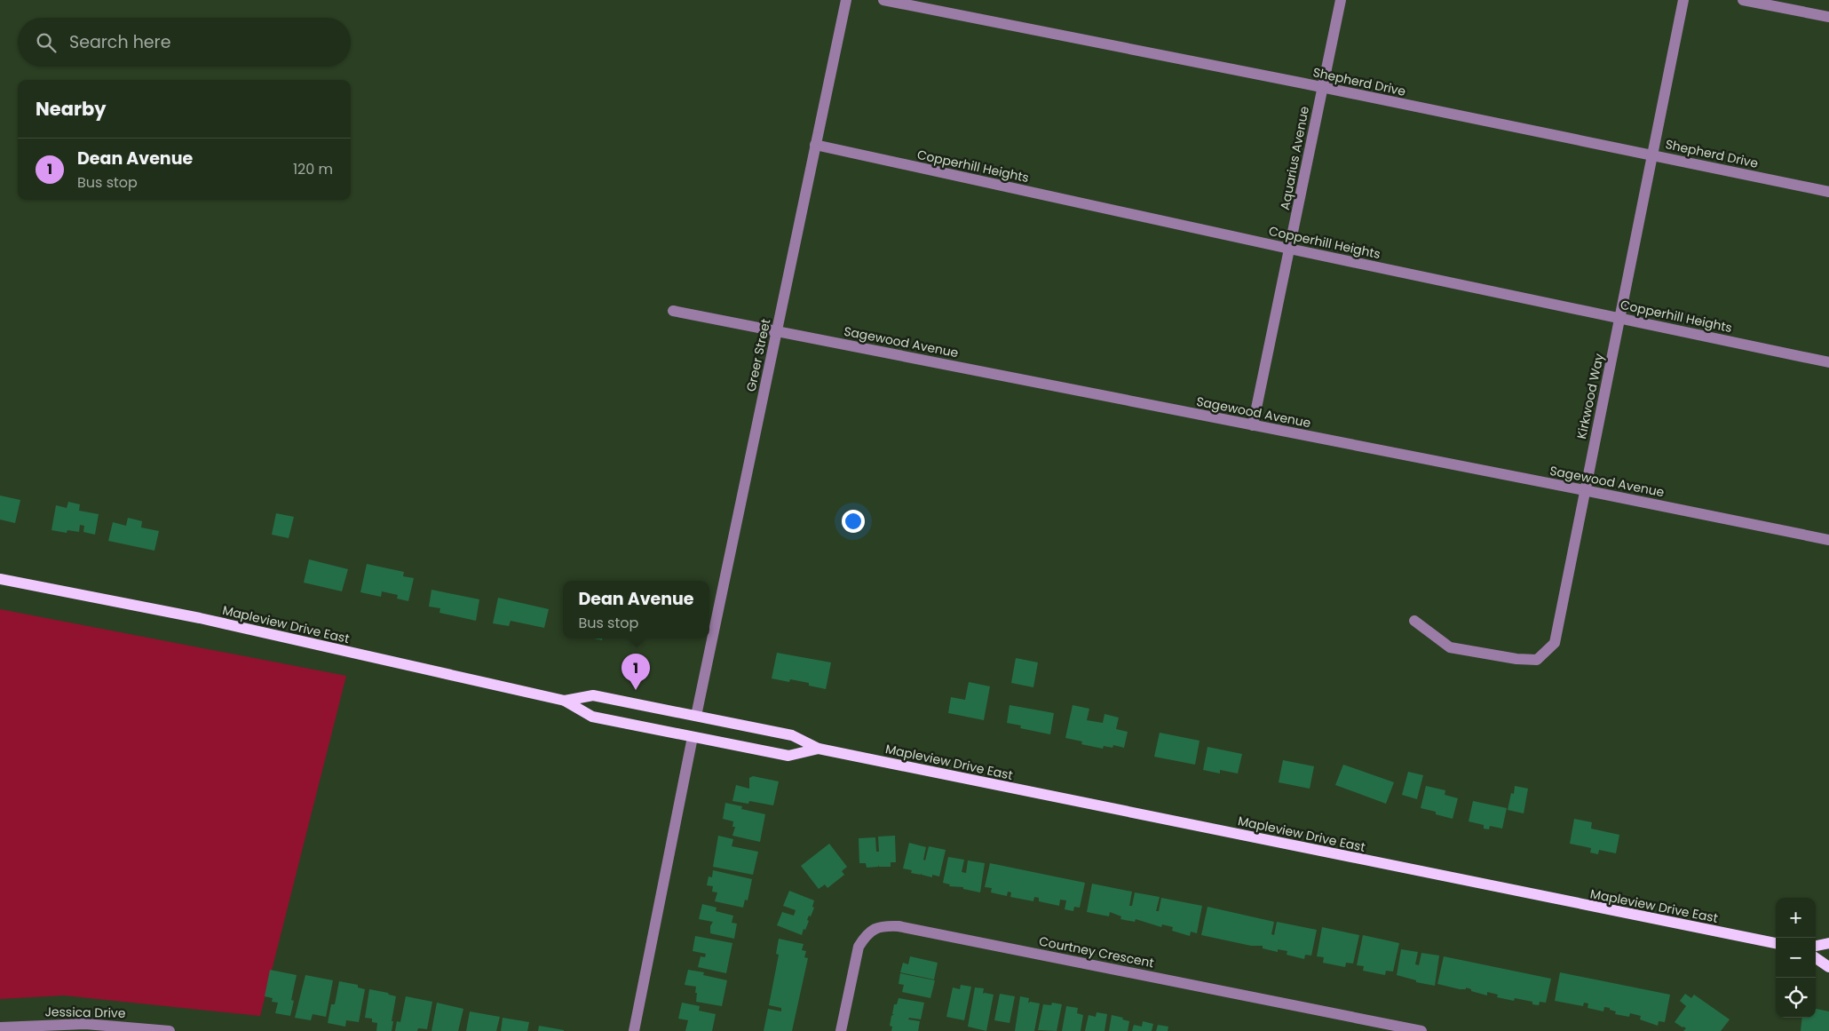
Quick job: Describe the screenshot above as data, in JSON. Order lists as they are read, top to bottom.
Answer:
{
  "streets": {
    "main road": ["Mapleview Drive East"],
    "street": [
      "Shepherd Drive",
      "Aquarius Avenue",
      "Copperhill Heights",
      "Sagewood Avenue",
      "Greer Street",
      "Kirkwood Way",
      "Courtney Crescent",
      "Jessica Drive"
    ]
  },
  "crossings": [
    ["Shepherd Drive", "Aquarius Avenue"],
    ["Shepherd Drive", "Kirkwood Way"],
    ["Aquarius Avenue", "Copperhill Heights"],
    ["Aquarius Avenue", "Sagewood Avenue"],
    ["Copperhill Heights", "Greer Street"],
    ["Copperhill Heights", "Kirkwood Way"],
    ["Sagewood Avenue", "Greer Street"],
    ["Sagewood Avenue", "Kirkwood Way"],
    ["Greer Street", "Mapleview Drive East"]
  ],
  "page": {
    "search": "Search here",
    "heading": "Nearby",
    "list": [
      {
        "mark": "1",
        "name": "Dean Avenue",
        "note": "Bus stop",
        "value": "120 m"
      }
    ],
    "popup": ["Dean Avenue", "Bus stop"],
    "pins": "1",
    "map_buttons": ["+", "−"]
  }
}
